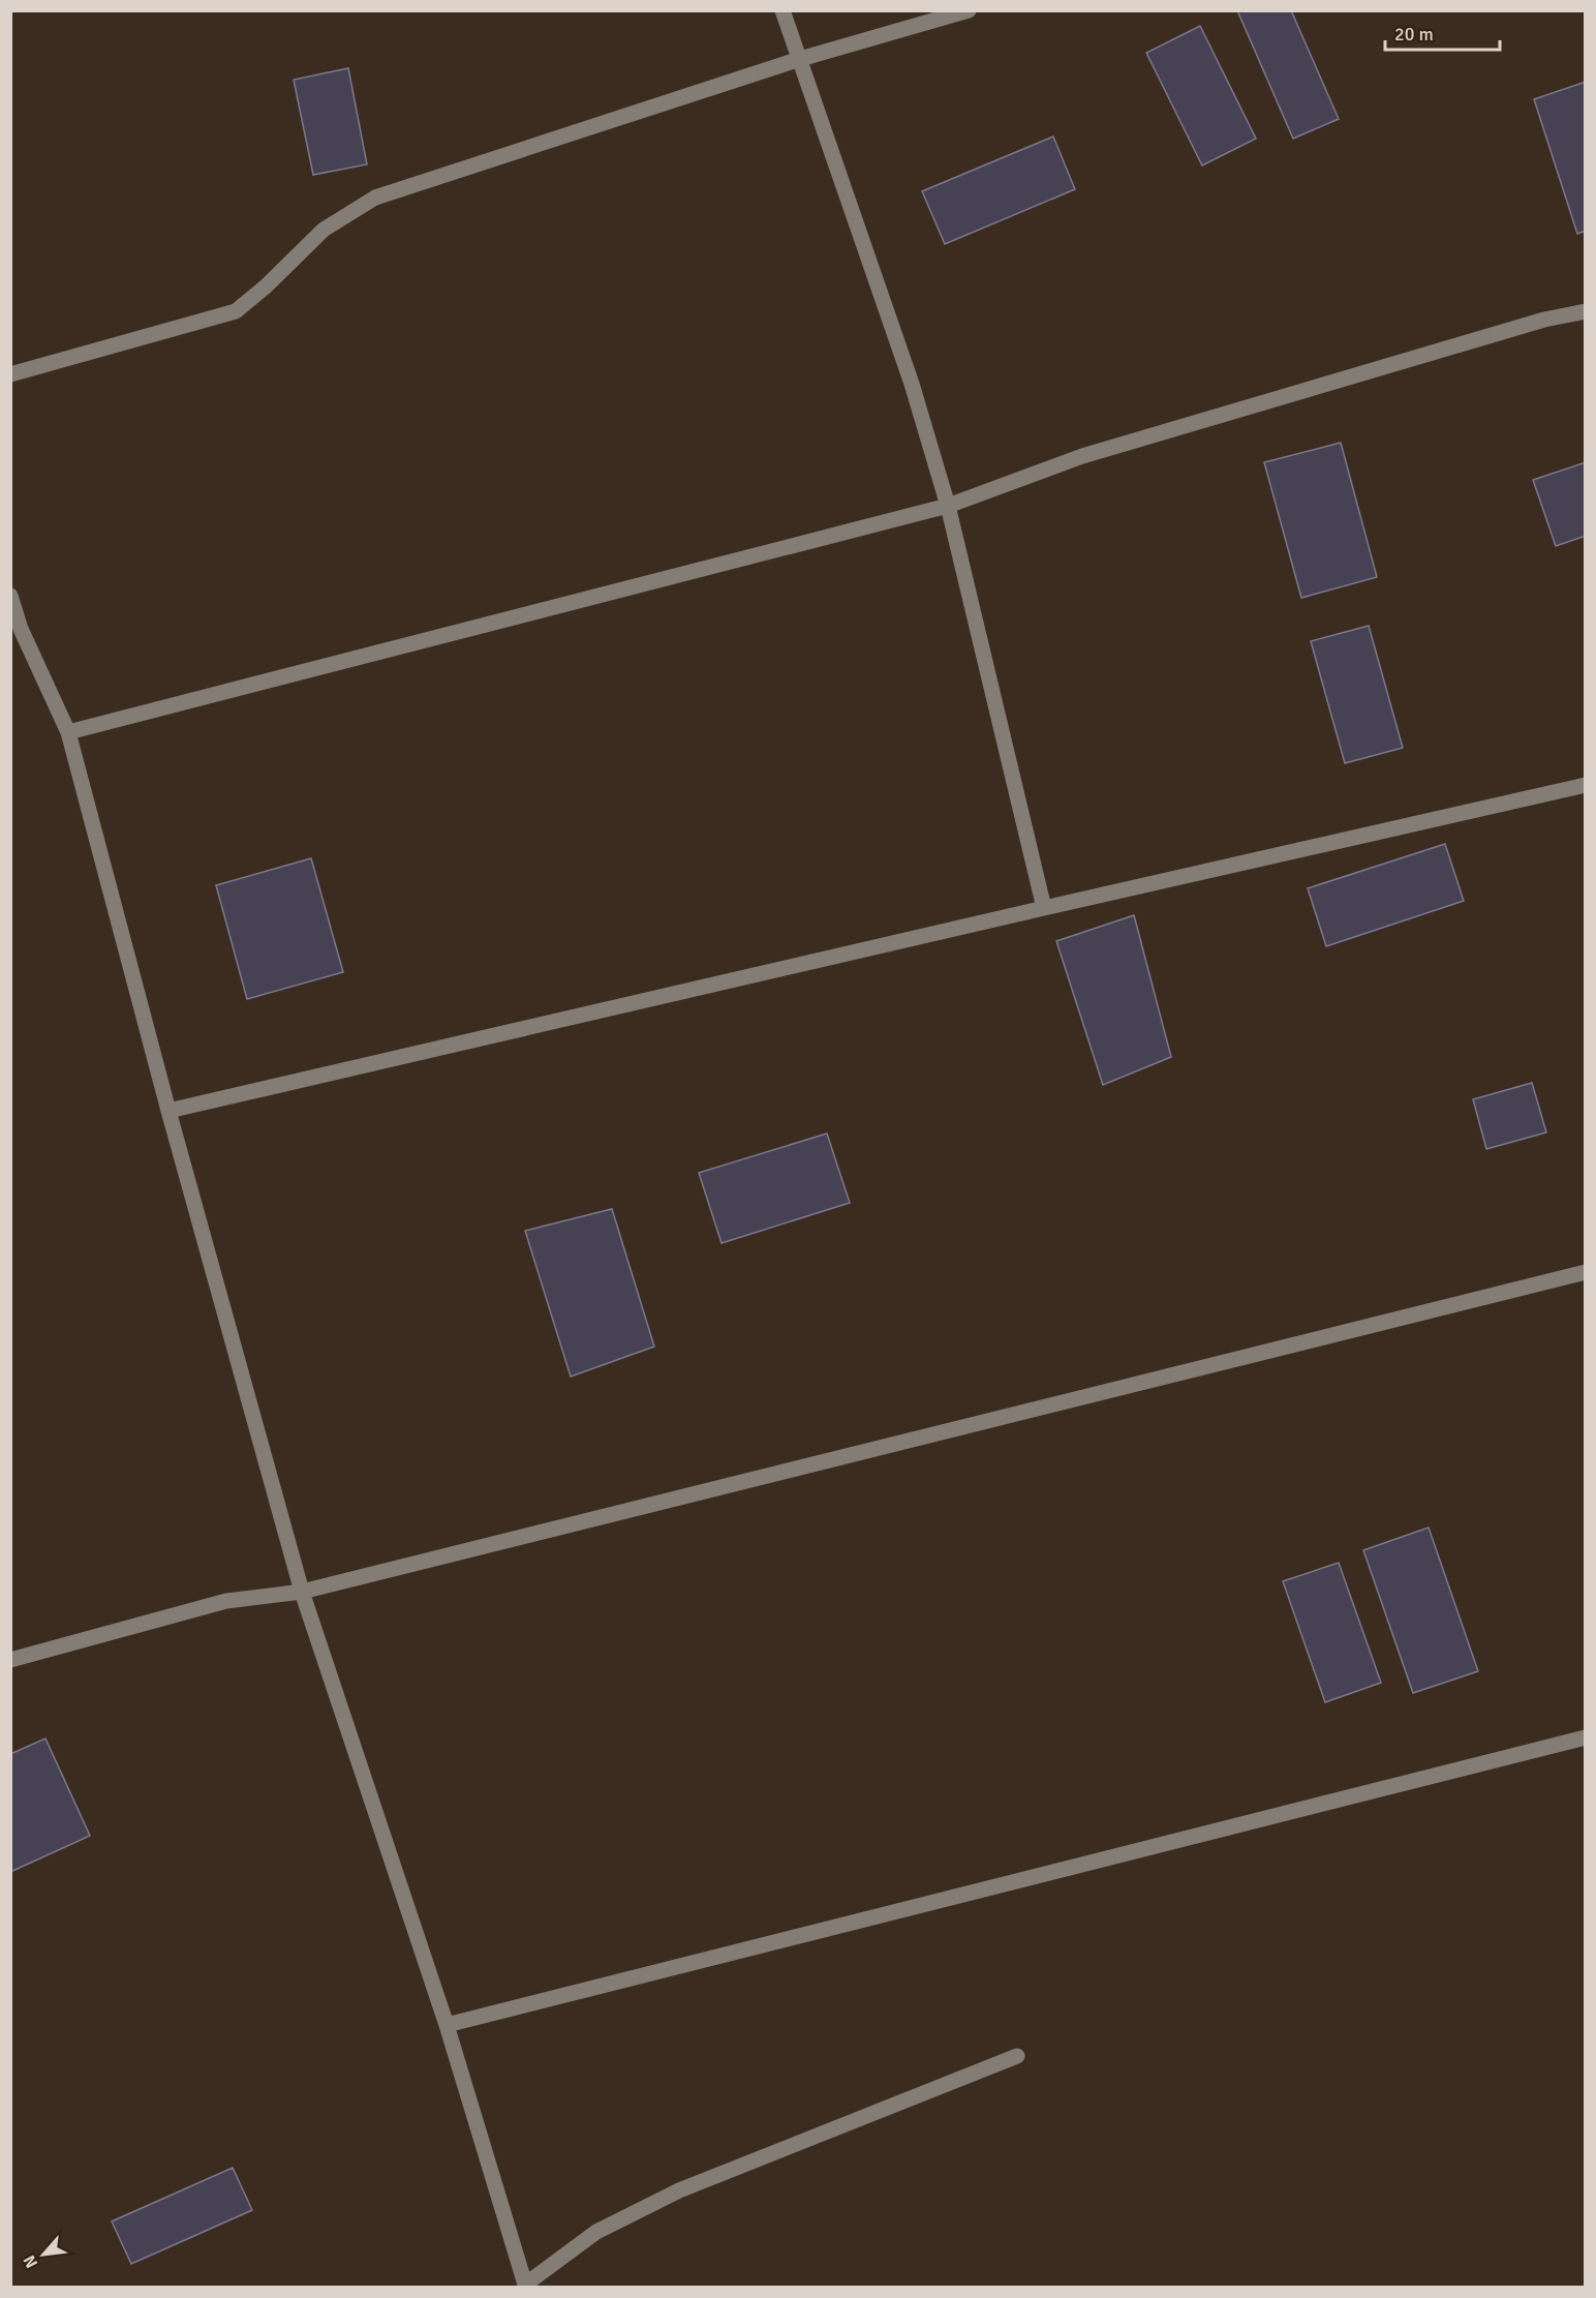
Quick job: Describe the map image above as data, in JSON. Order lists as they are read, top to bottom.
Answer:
{
  "scale_bar": "20 m",
  "north": "bottom left"
}
